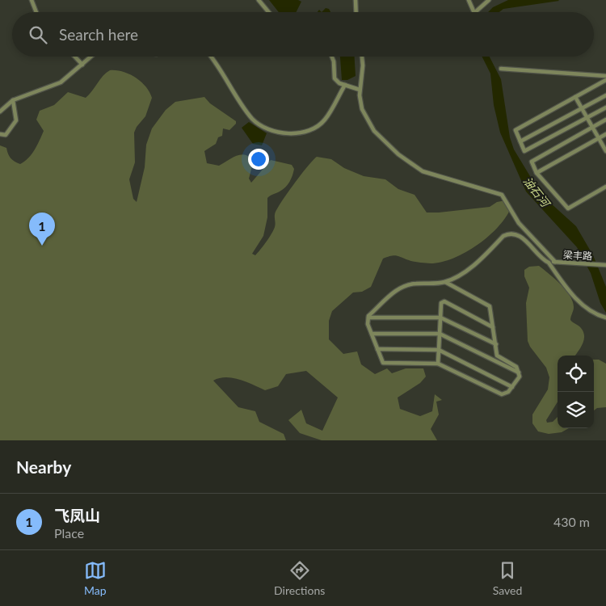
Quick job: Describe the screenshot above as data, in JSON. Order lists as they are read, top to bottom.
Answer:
{
  "streets": {
    "street": ["梁丰路"]
  },
  "water": ["油石河"],
  "page": {
    "search": "Search here",
    "pins": "1",
    "heading": "Nearby",
    "list": [
      {
        "mark": "1",
        "name": "飞凤山",
        "note": "Place",
        "value": "430 m"
      }
    ],
    "nav": ["Map", "Directions", "Saved"]
  }
}
